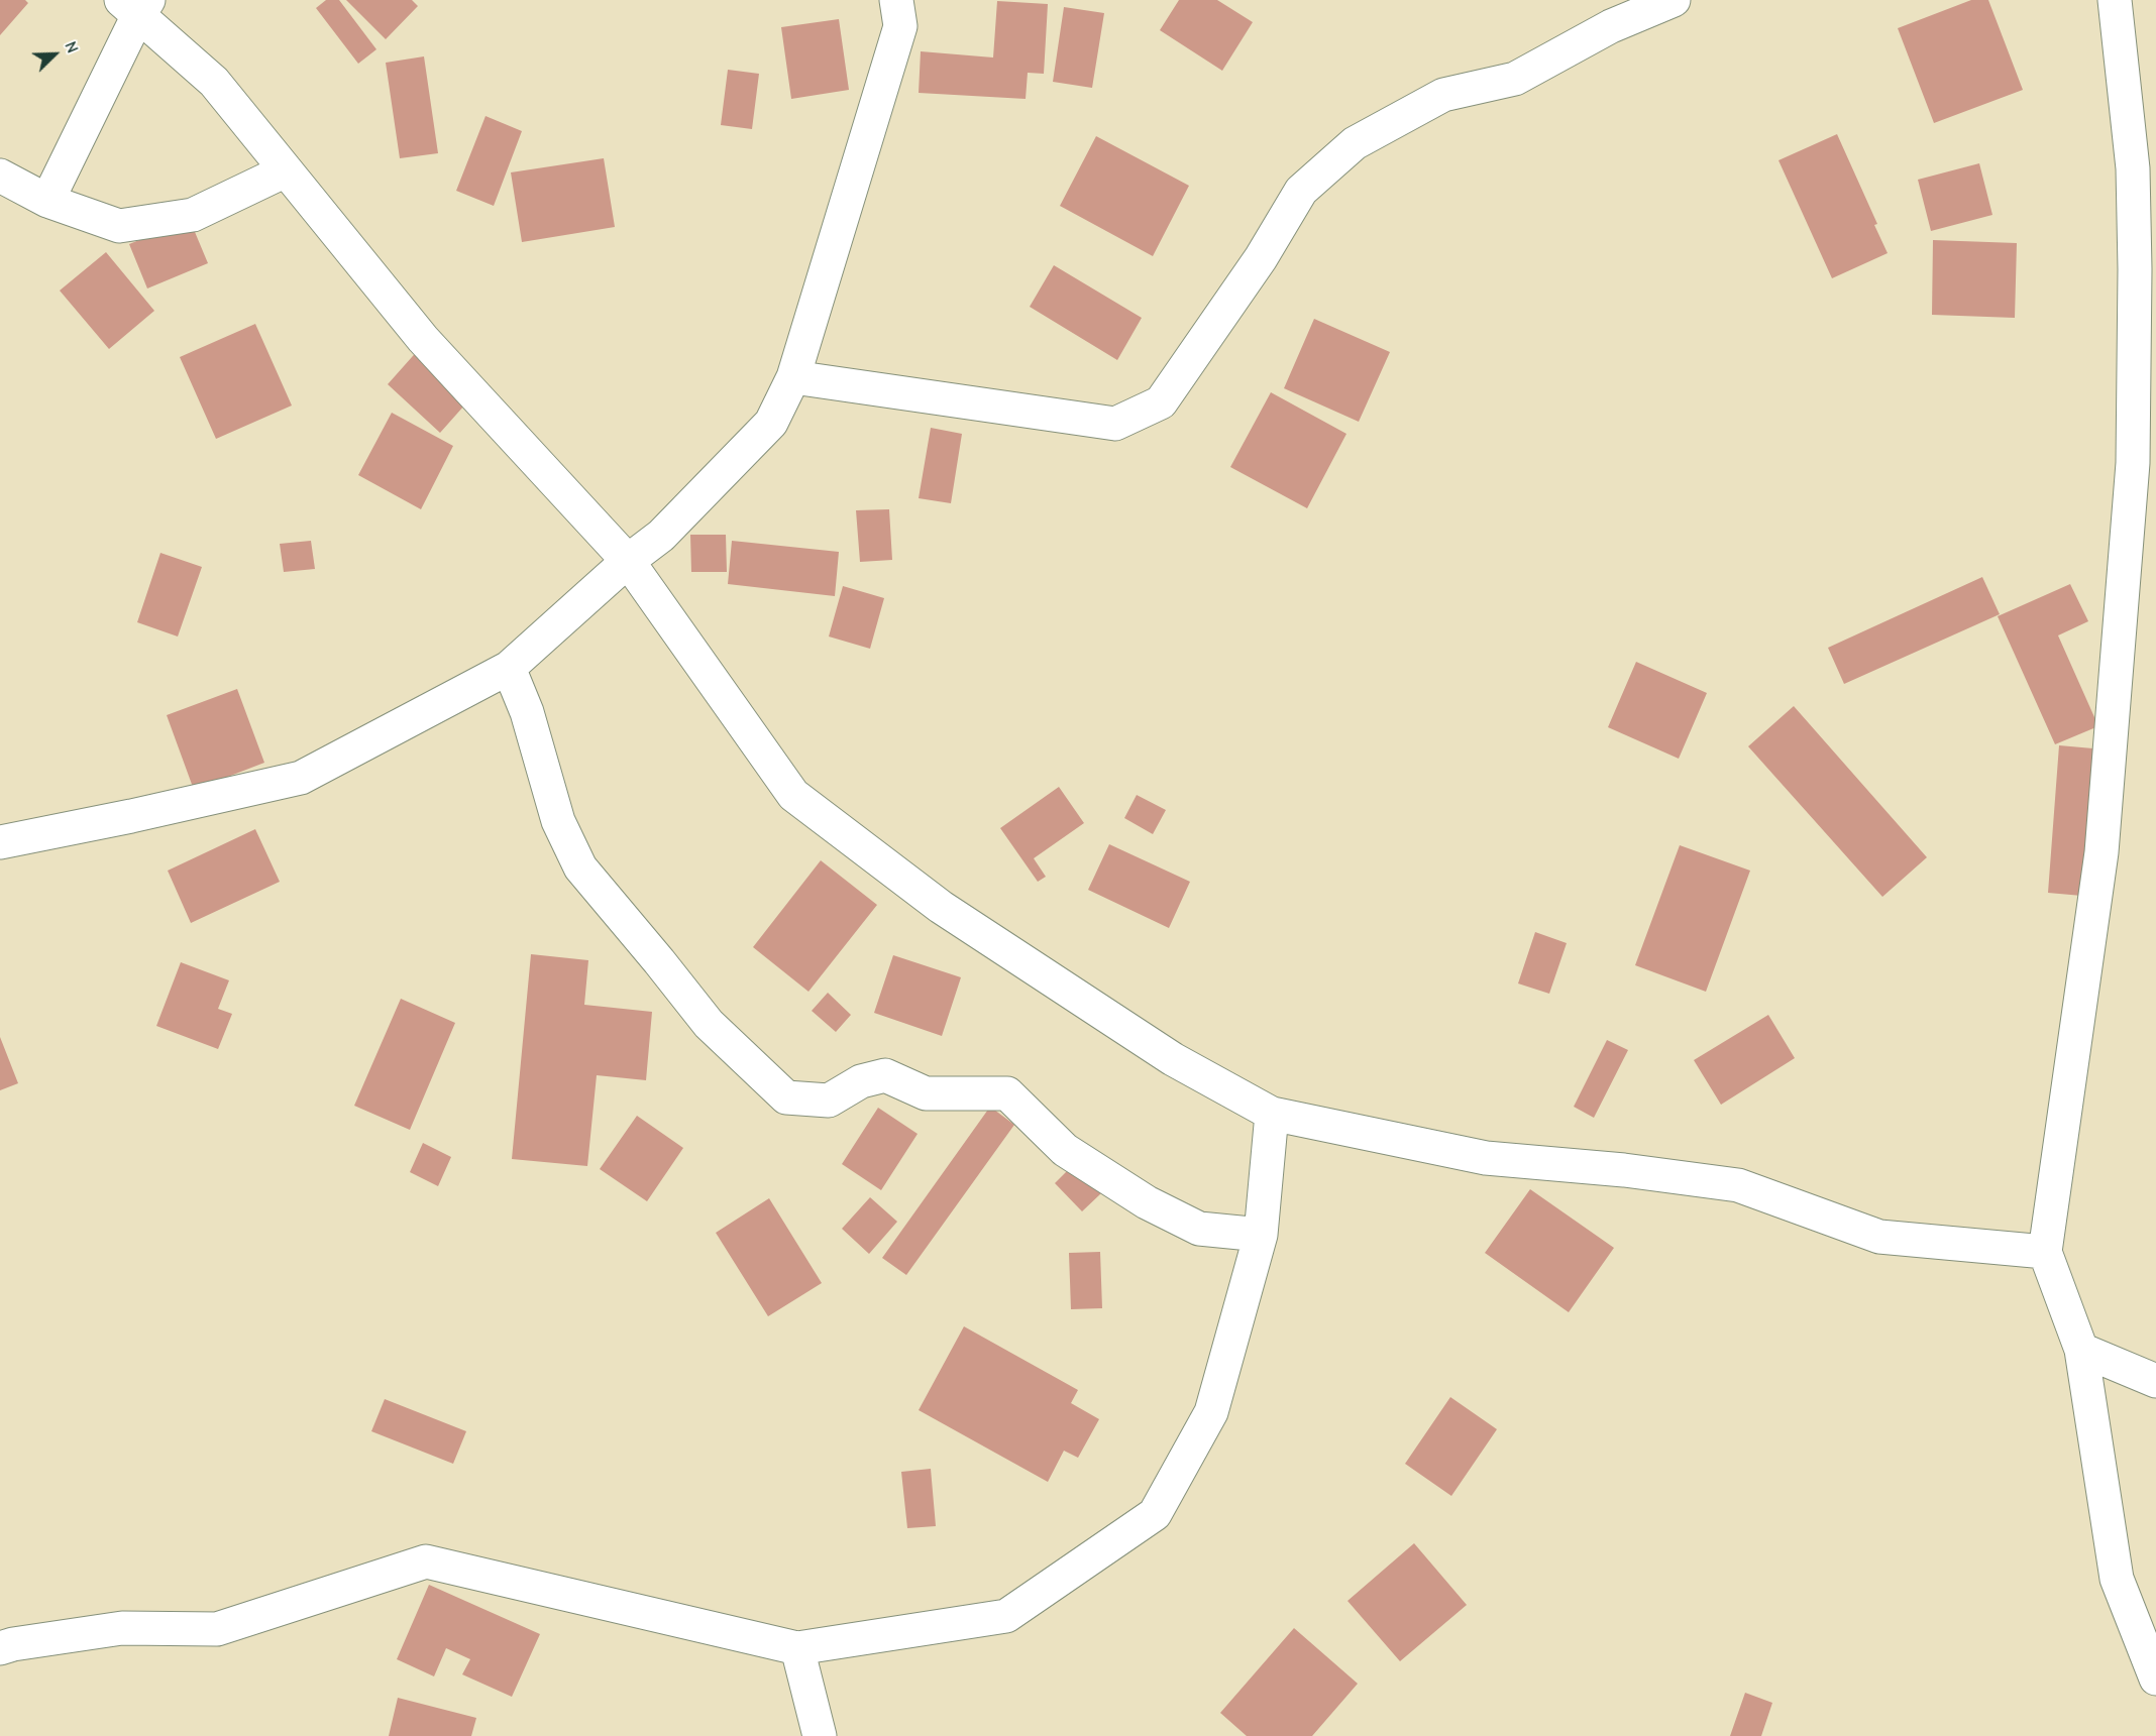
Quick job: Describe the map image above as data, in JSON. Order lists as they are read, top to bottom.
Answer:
{
  "north": "top right"
}
